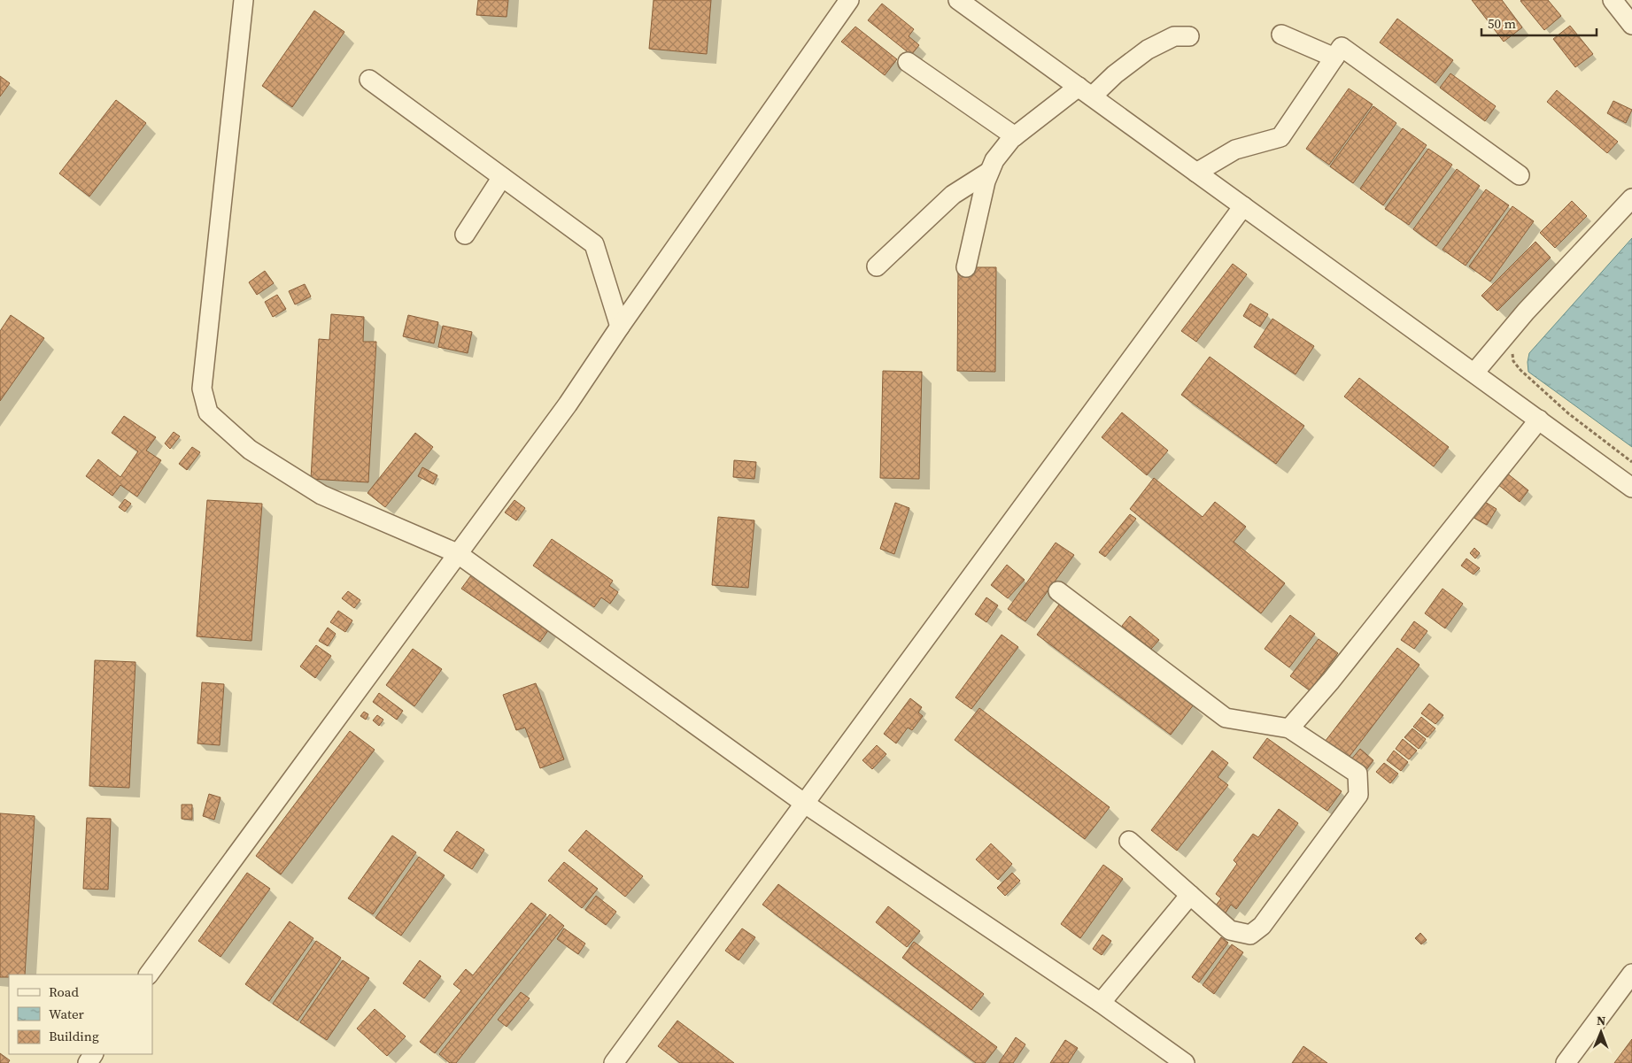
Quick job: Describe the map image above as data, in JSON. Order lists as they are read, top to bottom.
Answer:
{
  "legend": ["Road", "Water", "Building"],
  "scale_bar": "50 m",
  "north": "top"
}
